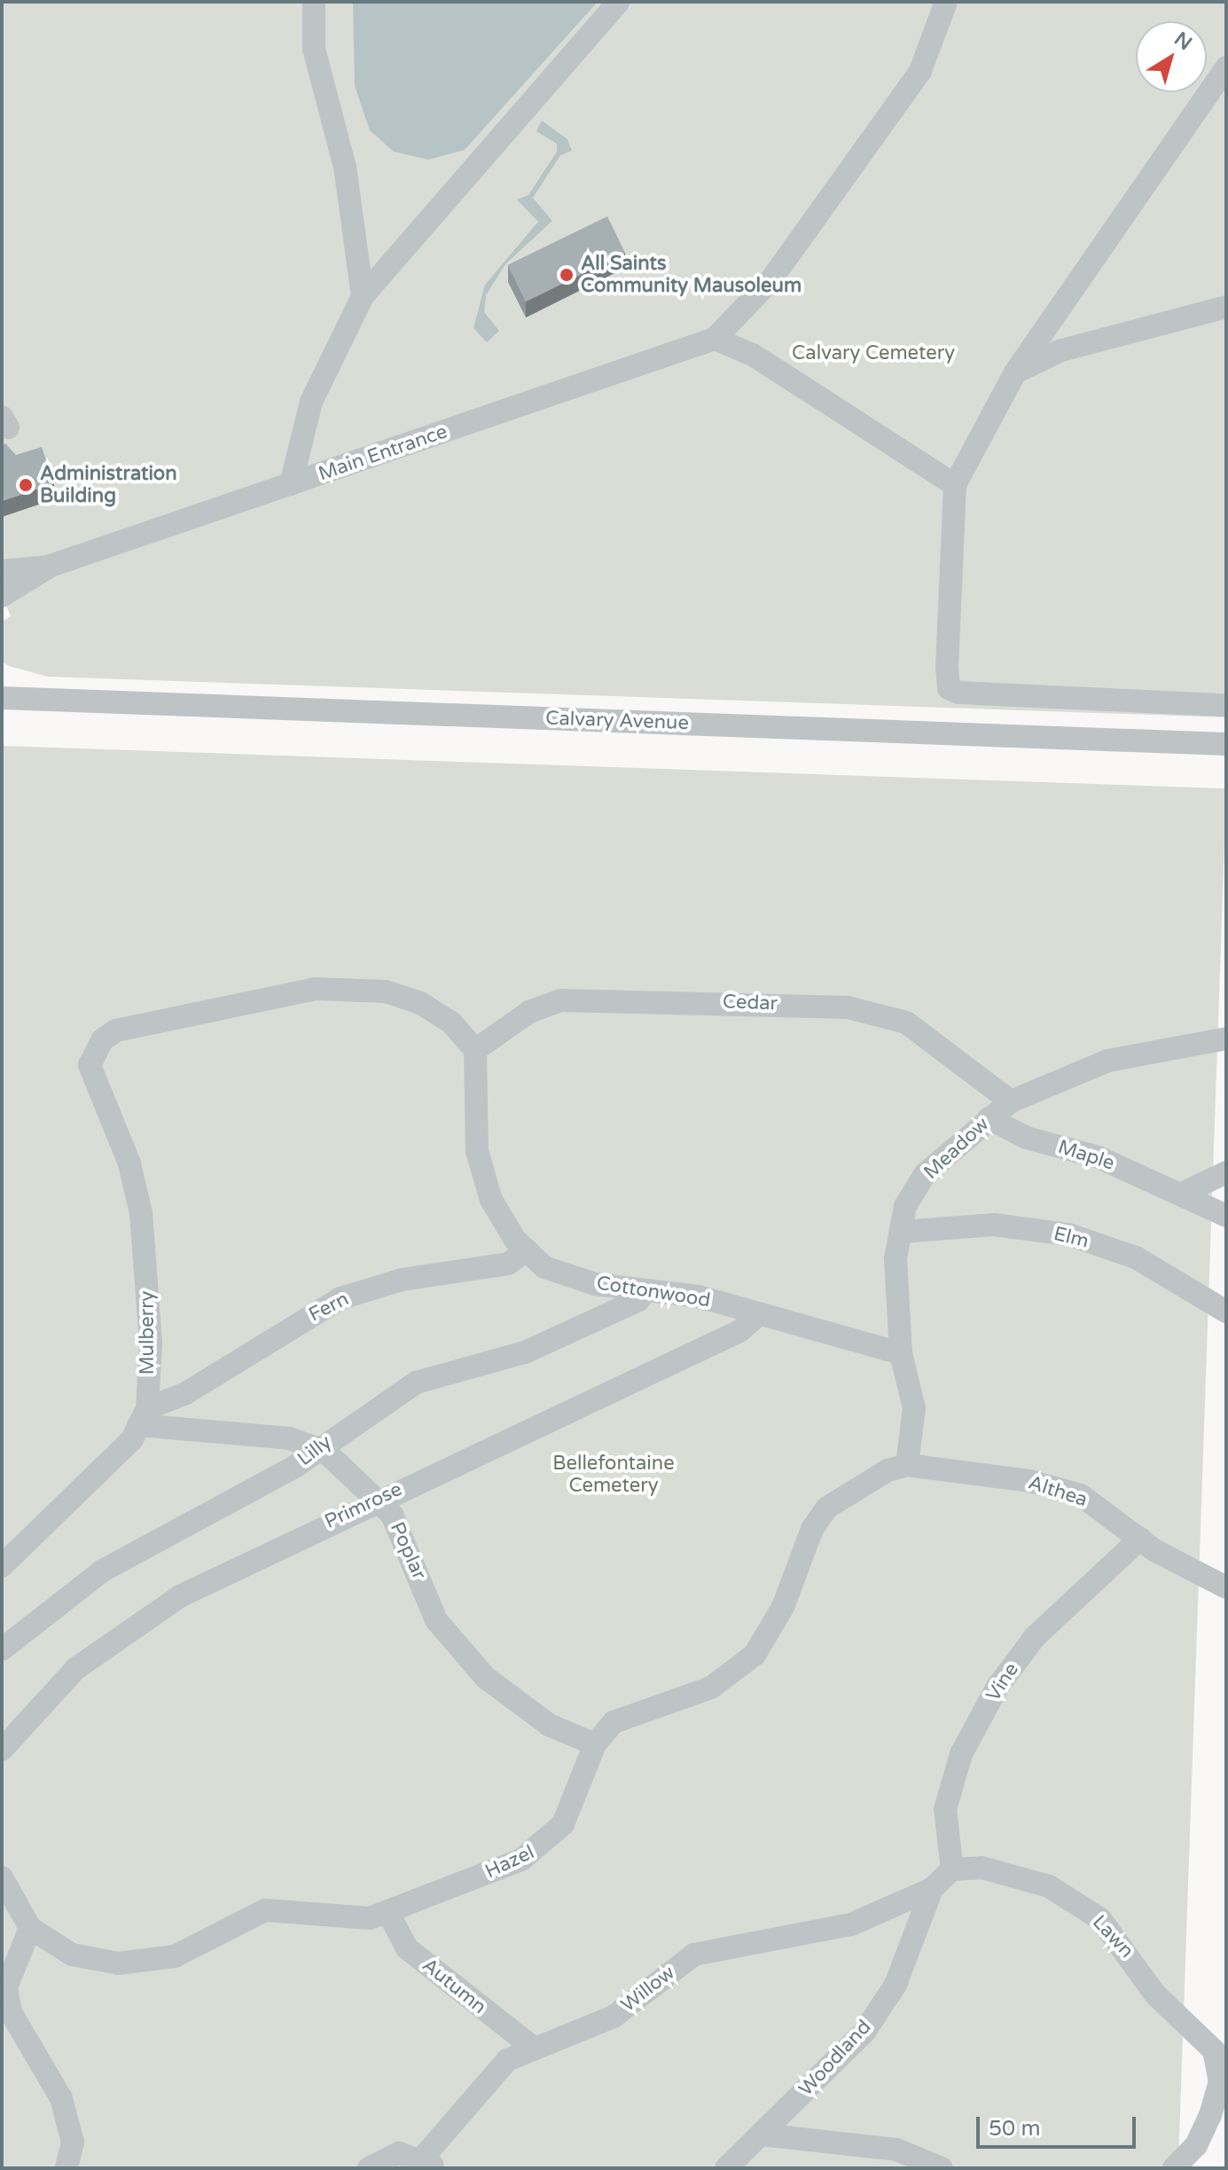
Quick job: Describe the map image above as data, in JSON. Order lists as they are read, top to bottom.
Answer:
{
  "streets": {
    "street": [
      "Main Entrance",
      "Calvary Avenue",
      "Cedar",
      "Meadow",
      "Maple",
      "Elm",
      "Cottonwood",
      "Fern",
      "Mulberry",
      "Lilly",
      "Althea",
      "Primrose",
      "Poplar",
      "Vine",
      "Hazel",
      "Lawn",
      "Autumn",
      "Willow",
      "Woodland"
    ]
  },
  "crossings": [
    ["Cedar", "Meadow"],
    ["Cedar", "Cottonwood"],
    ["Cedar", "Mulberry"],
    ["Meadow", "Maple"],
    ["Meadow", "Elm"],
    ["Meadow", "Cottonwood"],
    ["Meadow", "Althea"],
    ["Meadow", "Hazel"],
    ["Cottonwood", "Fern"],
    ["Cottonwood", "Mulberry"],
    ["Cottonwood", "Lilly"],
    ["Cottonwood", "Primrose"],
    ["Fern", "Mulberry"],
    ["Fern", "Poplar"],
    ["Mulberry", "Poplar"],
    ["Lilly", "Poplar"],
    ["Althea", "Vine"],
    ["Althea", "Hazel"],
    ["Primrose", "Poplar"],
    ["Poplar", "Hazel"],
    ["Vine", "Lawn"],
    ["Hazel", "Autumn"],
    ["Autumn", "Willow"],
    ["Willow", "Woodland"]
  ],
  "parks": ["Calvary Cemetery", "Bellefontaine Cemetery"],
  "places": ["All Saints Community Mausoleum", "Administration Building"],
  "scale_bar": "50 m",
  "north": "top right"
}
